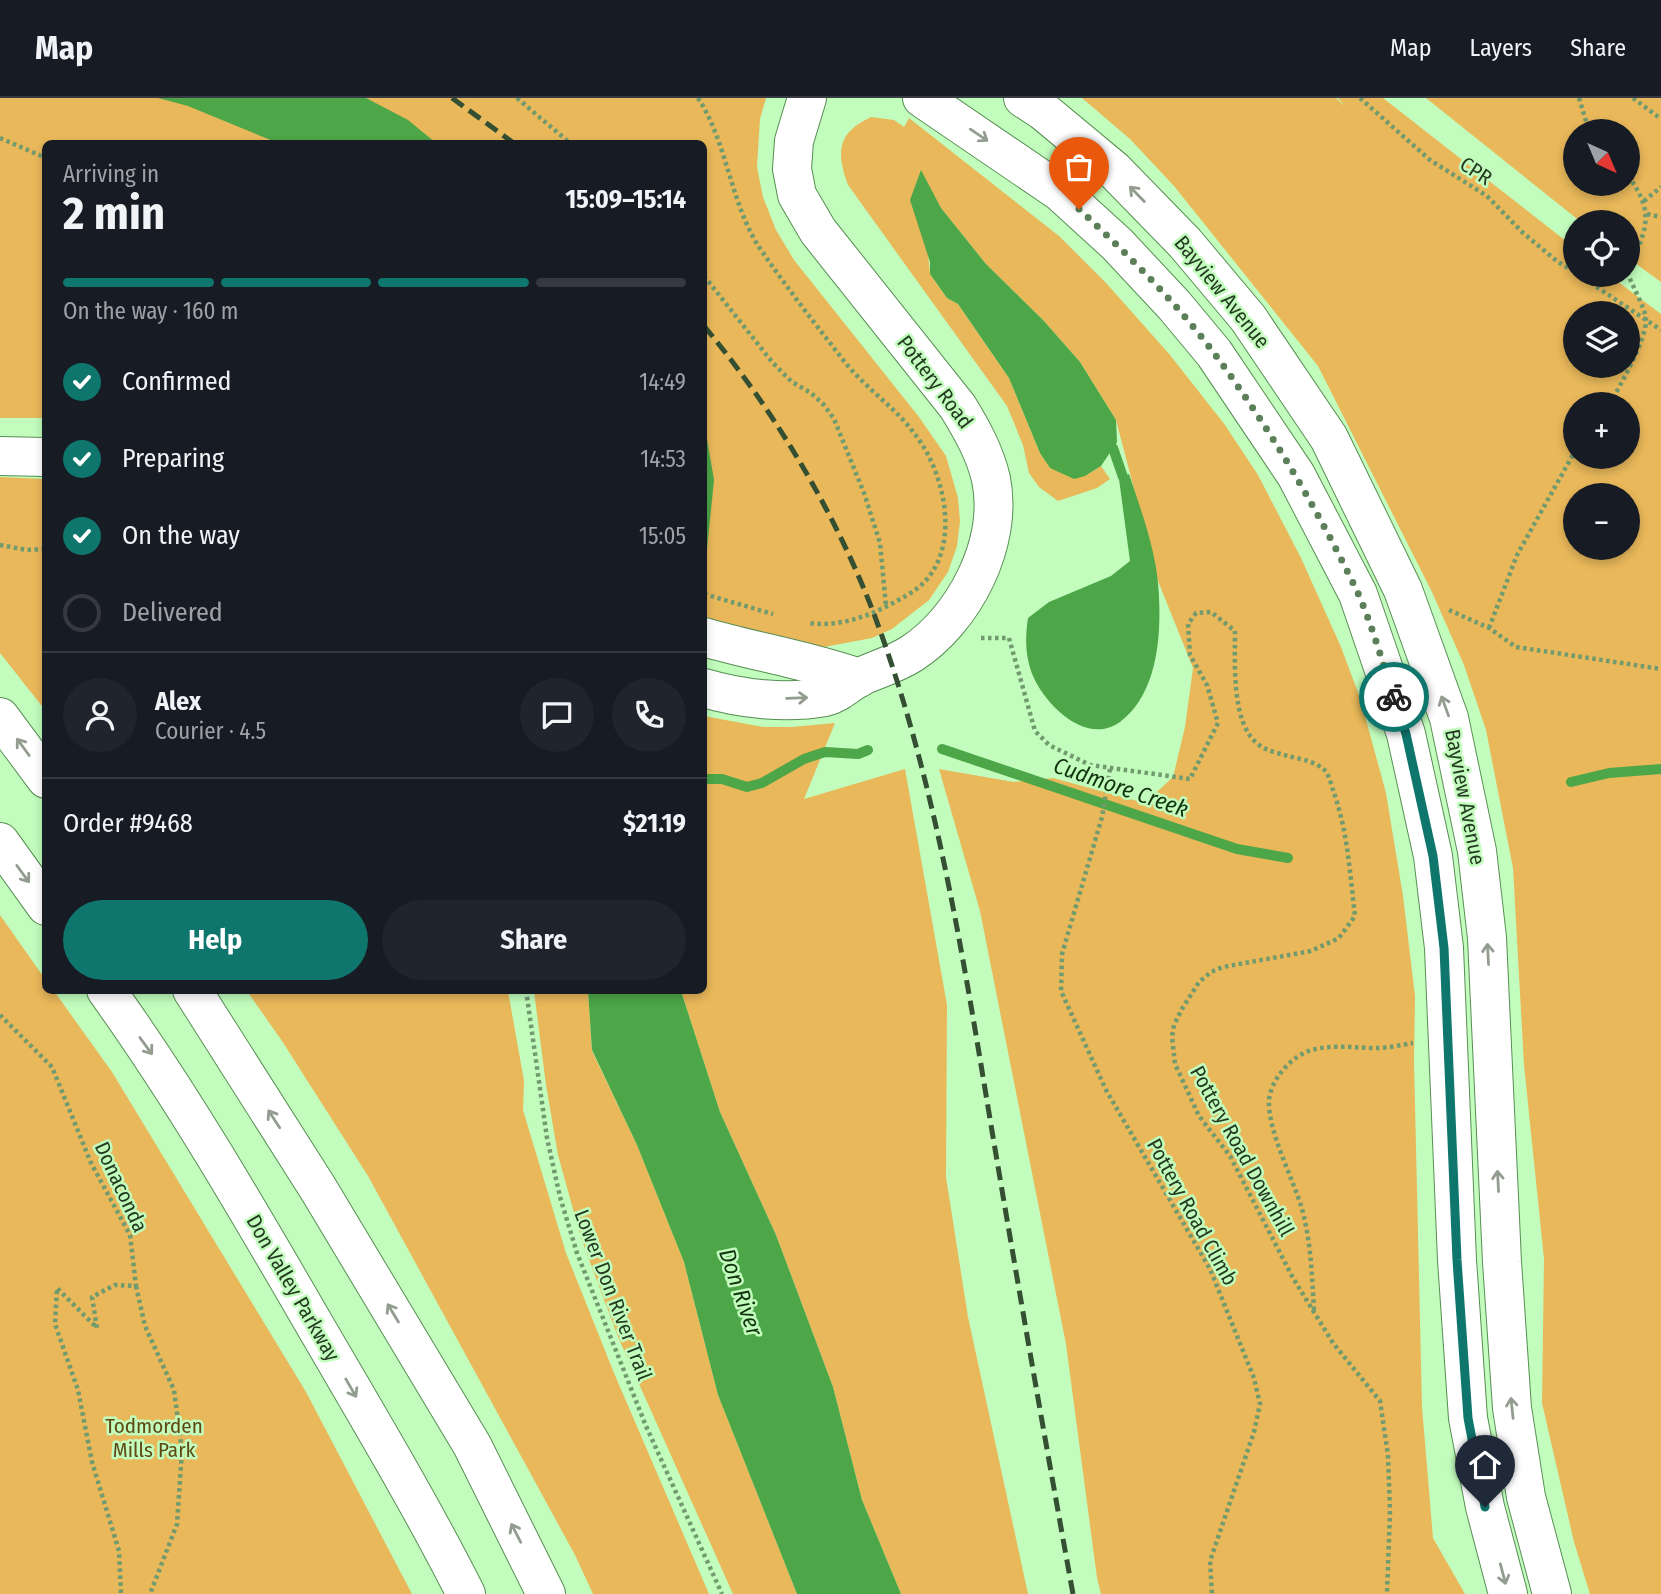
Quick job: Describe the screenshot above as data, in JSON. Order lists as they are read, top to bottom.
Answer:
{
  "streets": {
    "main road": ["Bayview Avenue", "Pottery Road", "Don Valley Parkway"],
    "path": [
      "CPR",
      "Pottery Road Downhill",
      "Donaconda",
      "Pottery Road Climb",
      "Lower Don River Trail"
    ]
  },
  "crossings": [
    ["Pottery Road Downhill", "Pottery Road Climb"]
  ],
  "water": ["Cudmore Creek", "Don River"],
  "parks": ["Todmorden Mills Park"],
  "north": "bottom right",
  "page": {
    "header": "Map",
    "nav": ["Map", "Layers", "Share"],
    "map_buttons": ["+", "−"],
    "heading": ["2 min", "Arriving in", "15:09–15:14"],
    "panel": [
      "Alex",
      "Courier · 4.5",
      "Order #9468",
      "$21.19"
    ],
    "bar": "On the way · 160 m",
    "list": [
      ["Confirmed", "14:49"],
      ["Preparing", "14:53"],
      ["On the way", "15:05"],
      "Delivered"
    ],
    "buttons": ["Help", "Share"]
  }
}
